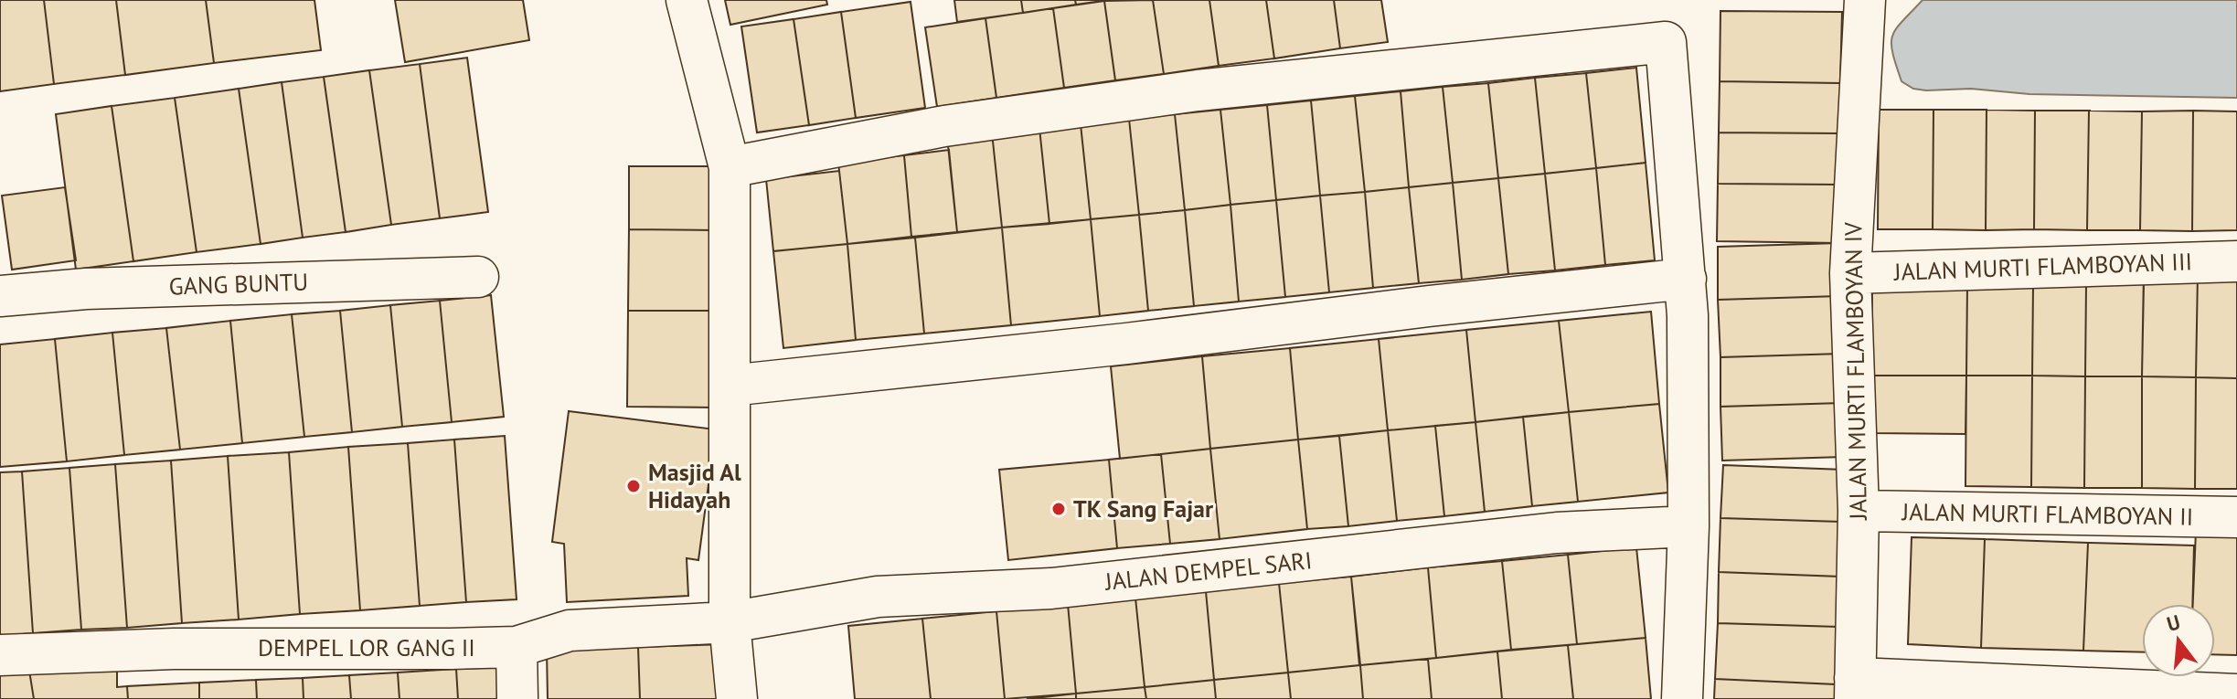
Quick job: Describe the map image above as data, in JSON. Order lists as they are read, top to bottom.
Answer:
{
  "streets": {
    "street": [
      "JALAN MURTI FLAMBOYAN III",
      "GANG BUNTU",
      "JALAN MURTI FLAMBOYAN IV",
      "JALAN MURTI FLAMBOYAN II",
      "JALAN DEMPEL SARI",
      "DEMPEL LOR GANG II"
    ]
  },
  "crossings": [
    ["JALAN MURTI FLAMBOYAN III", "JALAN MURTI FLAMBOYAN IV"],
    ["JALAN MURTI FLAMBOYAN IV", "JALAN MURTI FLAMBOYAN II"],
    ["JALAN DEMPEL SARI", "DEMPEL LOR GANG II"]
  ],
  "places": ["Masjid Al Hidayah", "TK Sang Fajar"],
  "north": "top"
}
